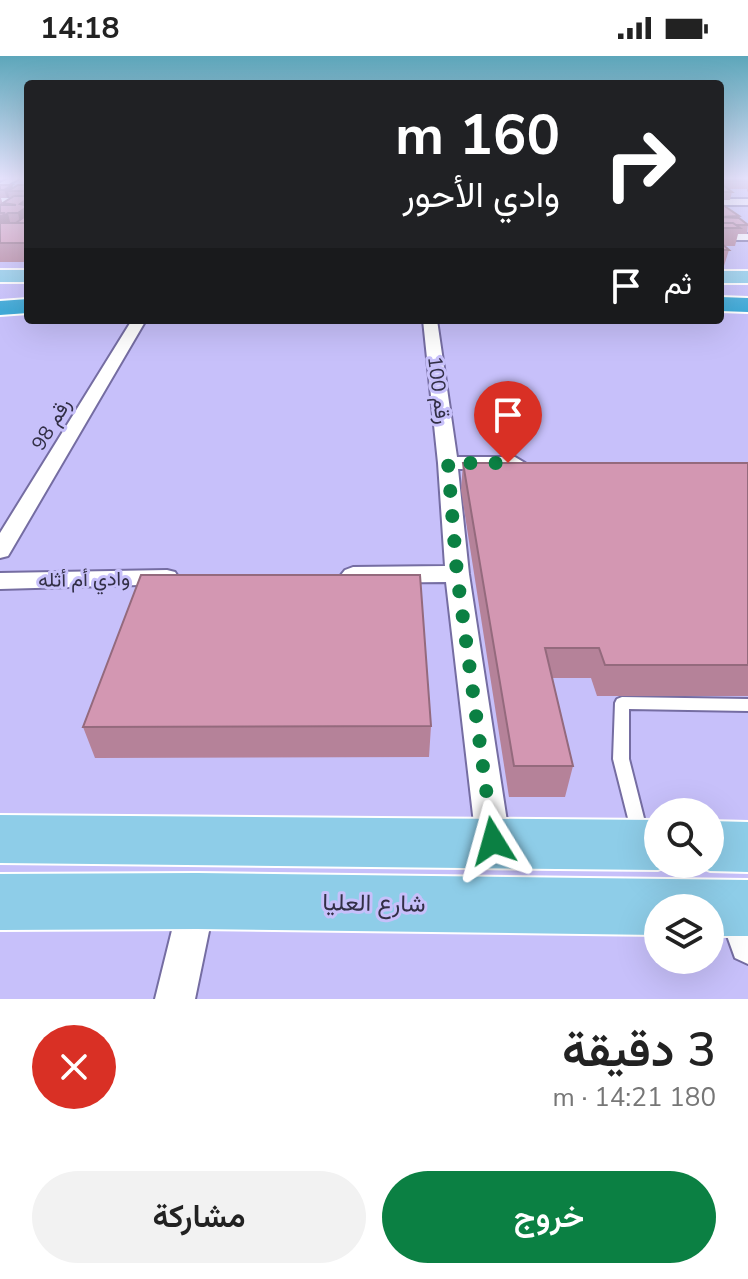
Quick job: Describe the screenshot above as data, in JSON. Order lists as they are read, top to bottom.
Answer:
{
  "streets": {
    "main road": ["شارع العليا"],
    "street": ["رقم 100", "رقم 98", "وادي أم أثله"]
  },
  "page": {
    "status": "14:18",
    "turn": ["160 m", "وادي الأحور"],
    "then": "ثم",
    "heading": ["3 دقيقة", "180 m · 14:21"],
    "buttons": ["خروج", "مشاركة"]
  }
}
